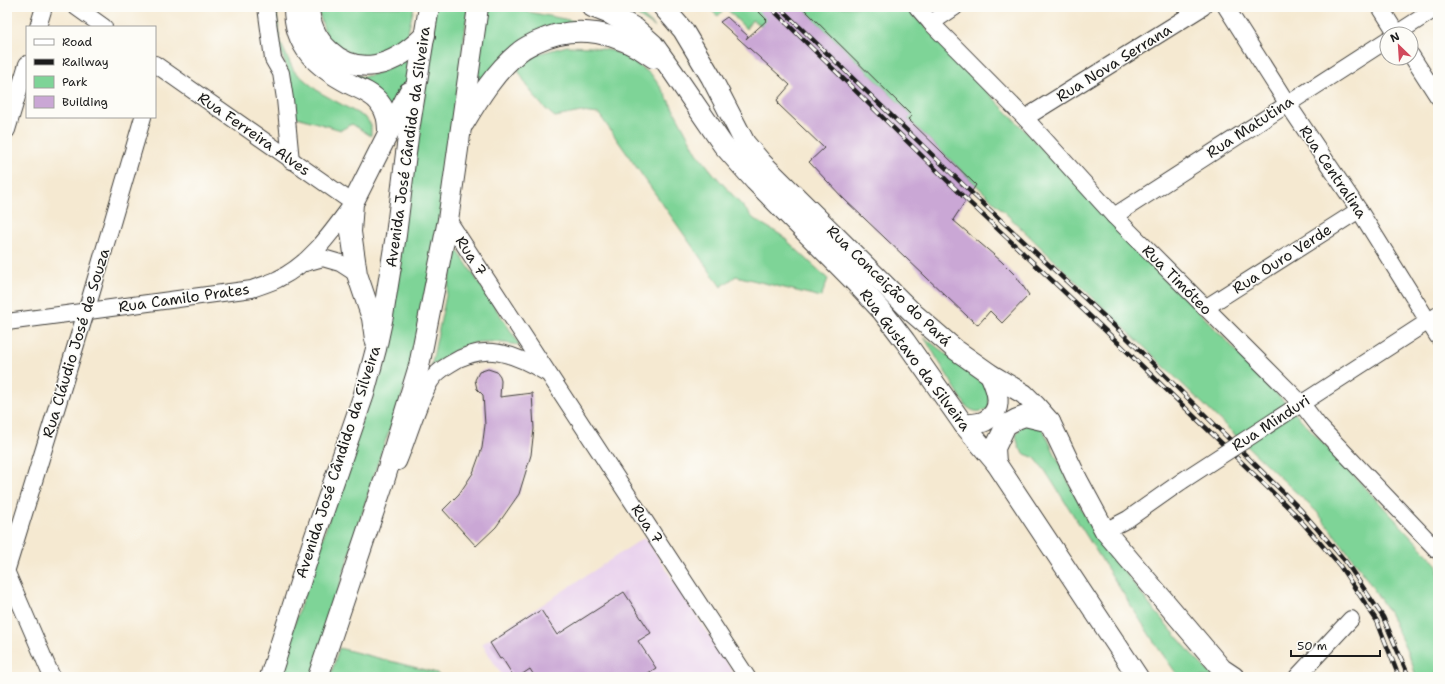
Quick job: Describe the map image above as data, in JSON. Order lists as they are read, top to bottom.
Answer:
{
  "streets": {
    "main road": ["Avenida José Cândido da Silveira", "Rua Conceição do Pará", "Rua Gustavo da Silveira"],
    "street": [
      "Rua Nova Serrana",
      "Rua Matutina",
      "Rua Ferreira Alves",
      "Rua Centralina",
      "Rua 7",
      "Rua Ouro Verde",
      "Rua Timóteo",
      "Rua Camilo Prates",
      "Rua Cláudio José de Souza",
      "Rua Minduri"
    ]
  },
  "crossings": [
    ["Rua Nova Serrana", "Rua Timóteo"],
    ["Rua Matutina", "Rua Centralina"],
    ["Rua Matutina", "Rua Timóteo"],
    ["Rua Ferreira Alves", "Rua Camilo Prates"],
    ["Rua Centralina", "Rua Ouro Verde"],
    ["Rua Centralina", "Rua Minduri"],
    ["Rua Ouro Verde", "Rua Timóteo"],
    ["Rua Timóteo", "Rua Minduri"],
    ["Rua Conceição do Pará", "Rua Minduri"],
    ["Rua Camilo Prates", "Rua Cláudio José de Souza"]
  ],
  "legend": [
    "Road",
    "Railway",
    "Park",
    "Building"
  ],
  "scale_bar": "50 m",
  "north": "top left"
}
